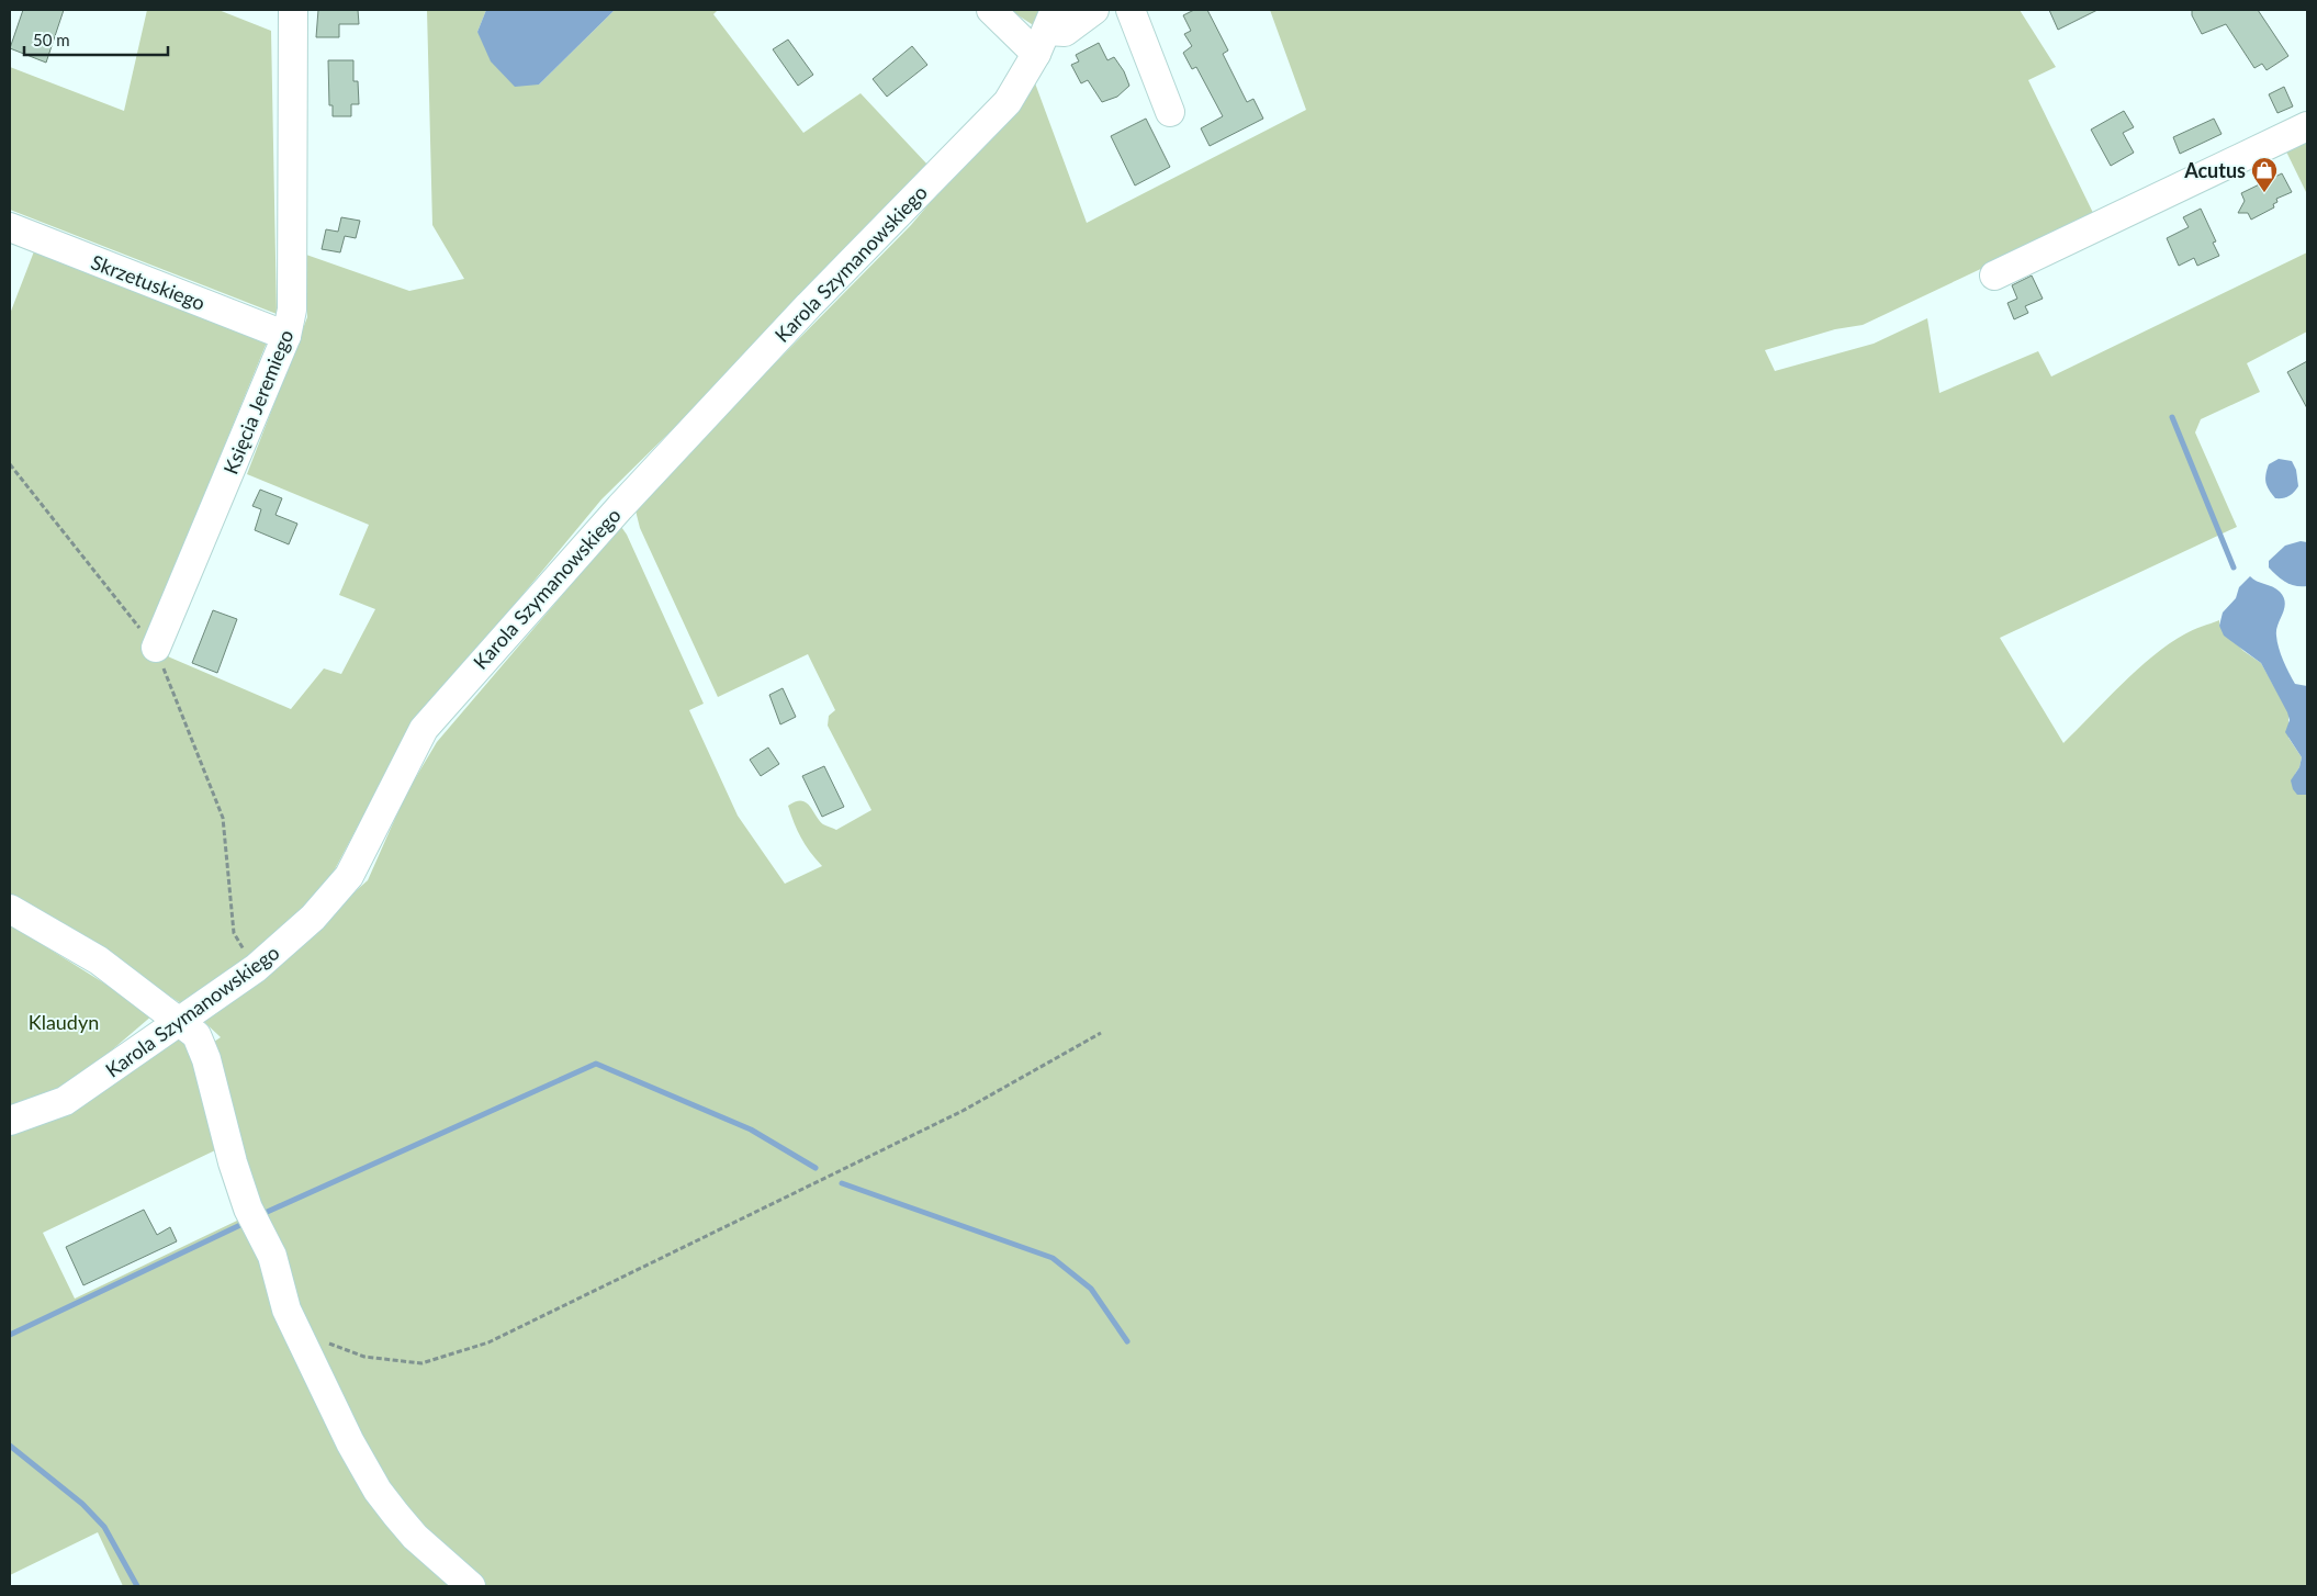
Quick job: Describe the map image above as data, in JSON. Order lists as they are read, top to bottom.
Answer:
{
  "streets": {
    "street": ["Karola Szymanowskiego", "Skrzetuskiego", "Księcia Jeremiego"]
  },
  "crossings": [
    ["Skrzetuskiego", "Księcia Jeremiego"]
  ],
  "parks": ["Klaudyn"],
  "places": {
    "shop": ["Acutus"]
  },
  "scale_bar": "50 m"
}
